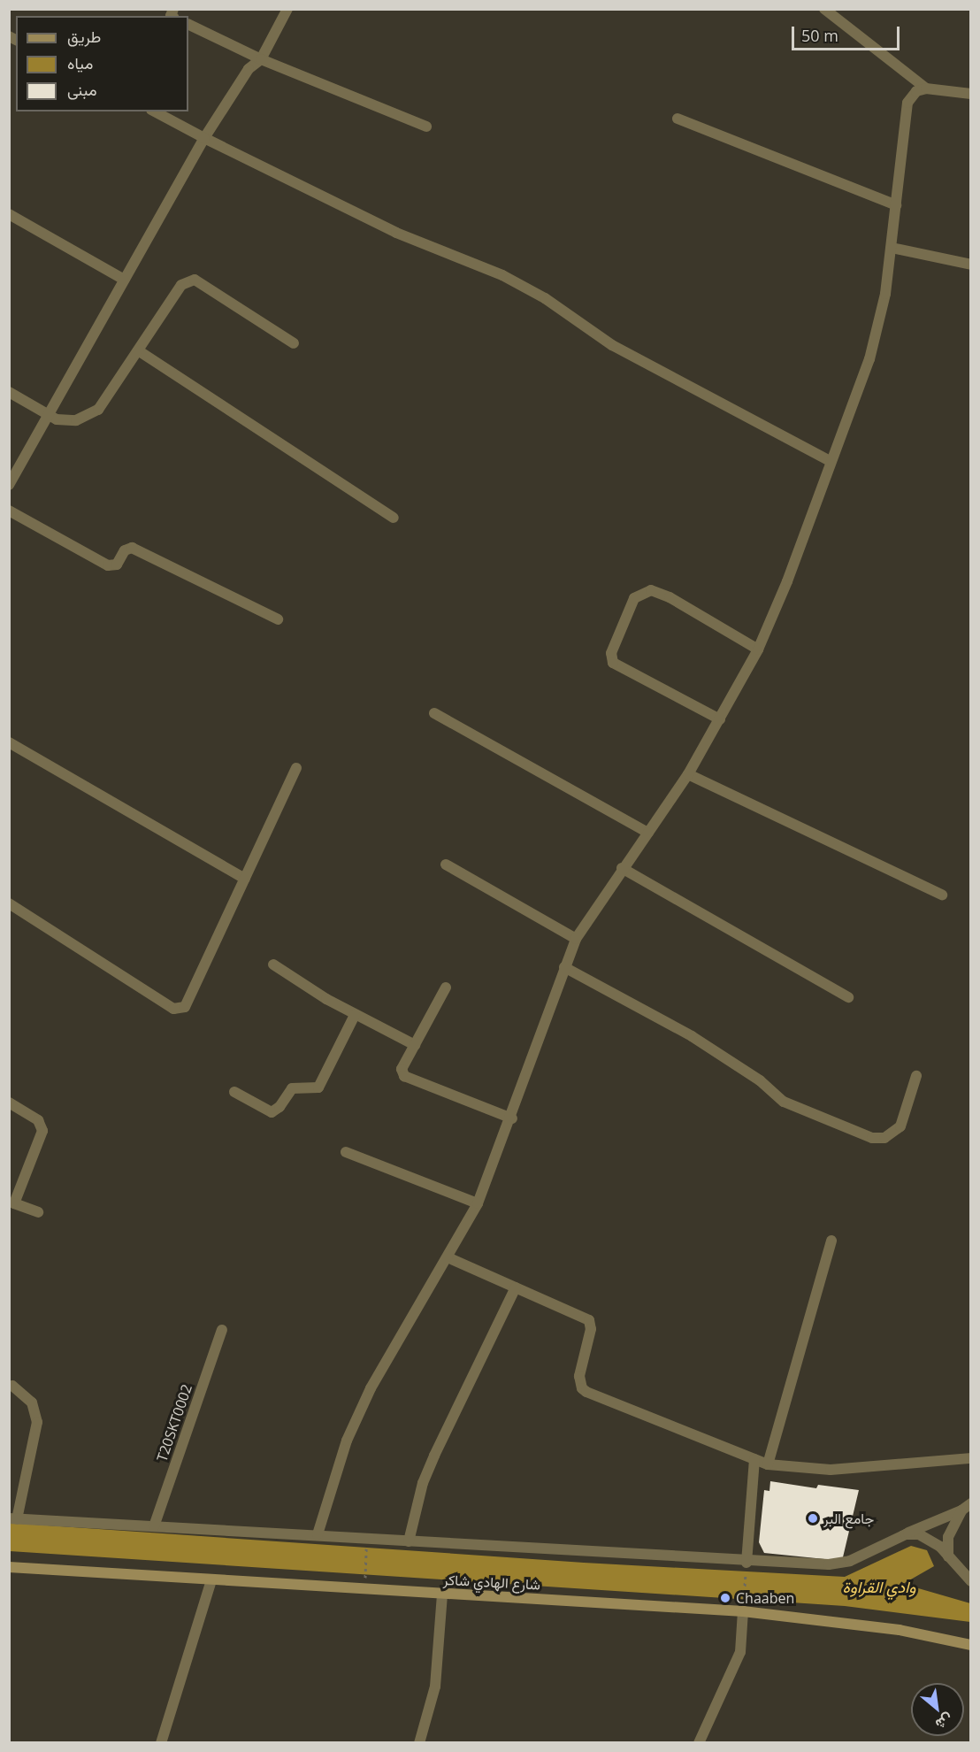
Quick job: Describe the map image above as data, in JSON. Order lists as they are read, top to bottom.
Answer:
{
  "streets": {
    "main road": ["شارع الهادي شاكر"],
    "street": ["T20SKT0002"]
  },
  "water": ["وادي القراوة"],
  "places": ["جامع البر", "Chaaben"],
  "legend": ["طريق", "مياه", "مبنى"],
  "scale_bar": "50 m",
  "north": "bottom right"
}
